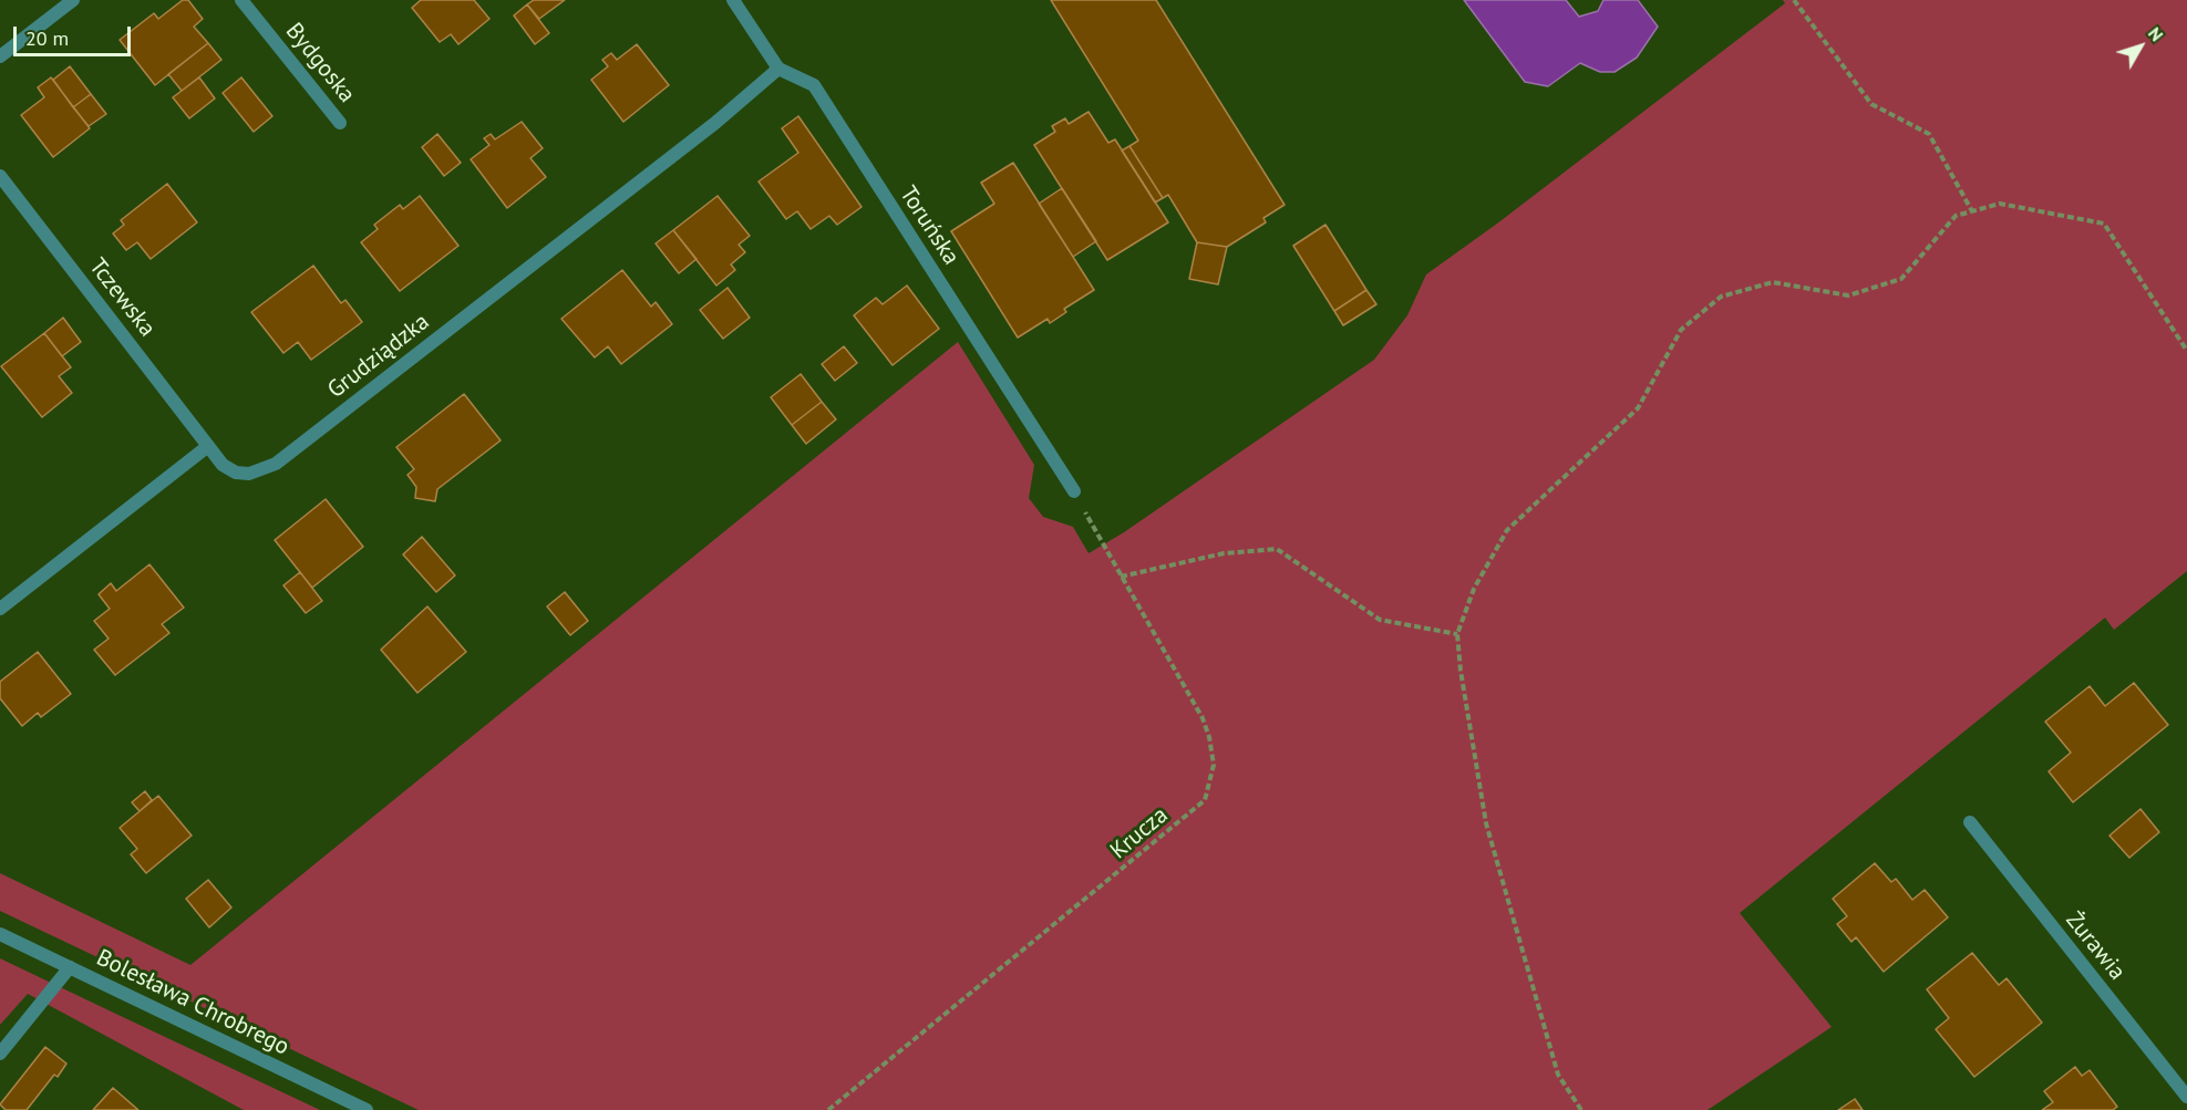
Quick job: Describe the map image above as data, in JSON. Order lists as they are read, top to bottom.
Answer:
{
  "streets": {
    "street": [
      "Bydgoska",
      "Toruńska",
      "Tczewska",
      "Grudziądzka",
      "Żurawia",
      "Bolesława Chrobrego"
    ],
    "path": ["Krucza"]
  },
  "crossings": [
    ["Toruńska", "Grudziądzka"],
    ["Toruńska", "Krucza"],
    ["Tczewska", "Grudziądzka"]
  ],
  "scale_bar": "20 m",
  "north": "top right"
}
